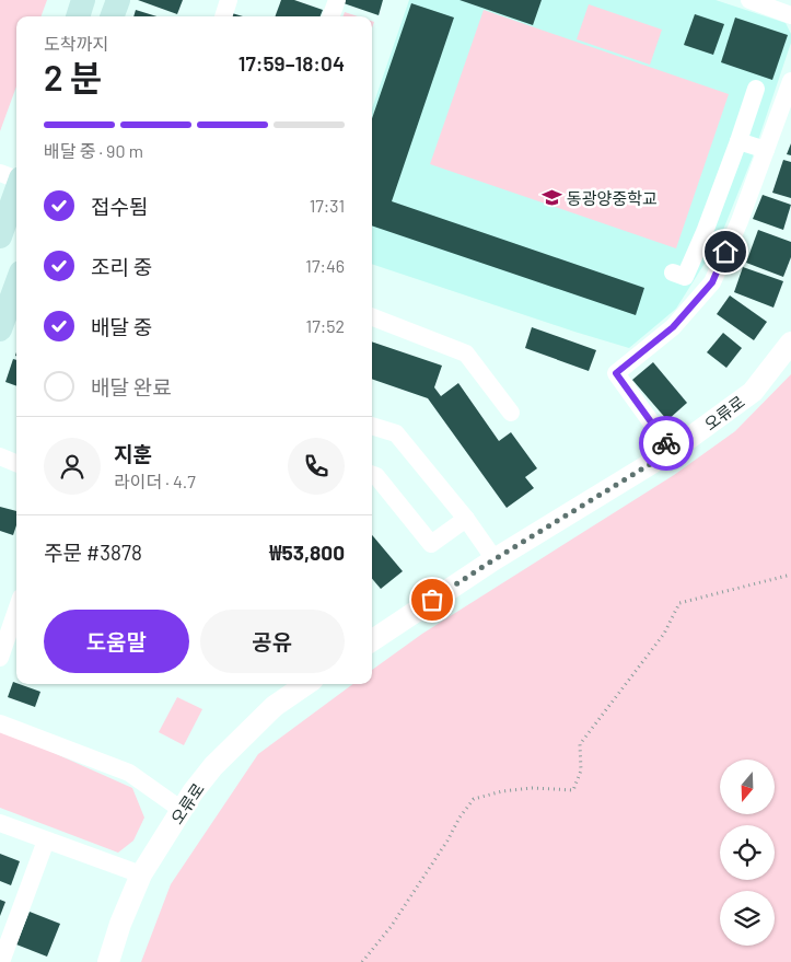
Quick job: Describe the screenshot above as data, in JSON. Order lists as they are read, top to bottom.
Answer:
{
  "streets": {
    "street": ["오류로"]
  },
  "places": {
    "school or university": ["동광양중학교"]
  },
  "north": "bottom",
  "page": {
    "heading": ["2 분", "도착까지", "17:59–18:04"],
    "panel": [
      "지훈",
      "라이더 · 4.7",
      "주문 #3878",
      "₩53,800"
    ],
    "bar": "배달 중 · 90 m",
    "list": [
      ["접수됨", "17:31"],
      ["조리 중", "17:46"],
      ["배달 중", "17:52"],
      "배달 완료"
    ],
    "buttons": ["도움말", "공유"]
  }
}
